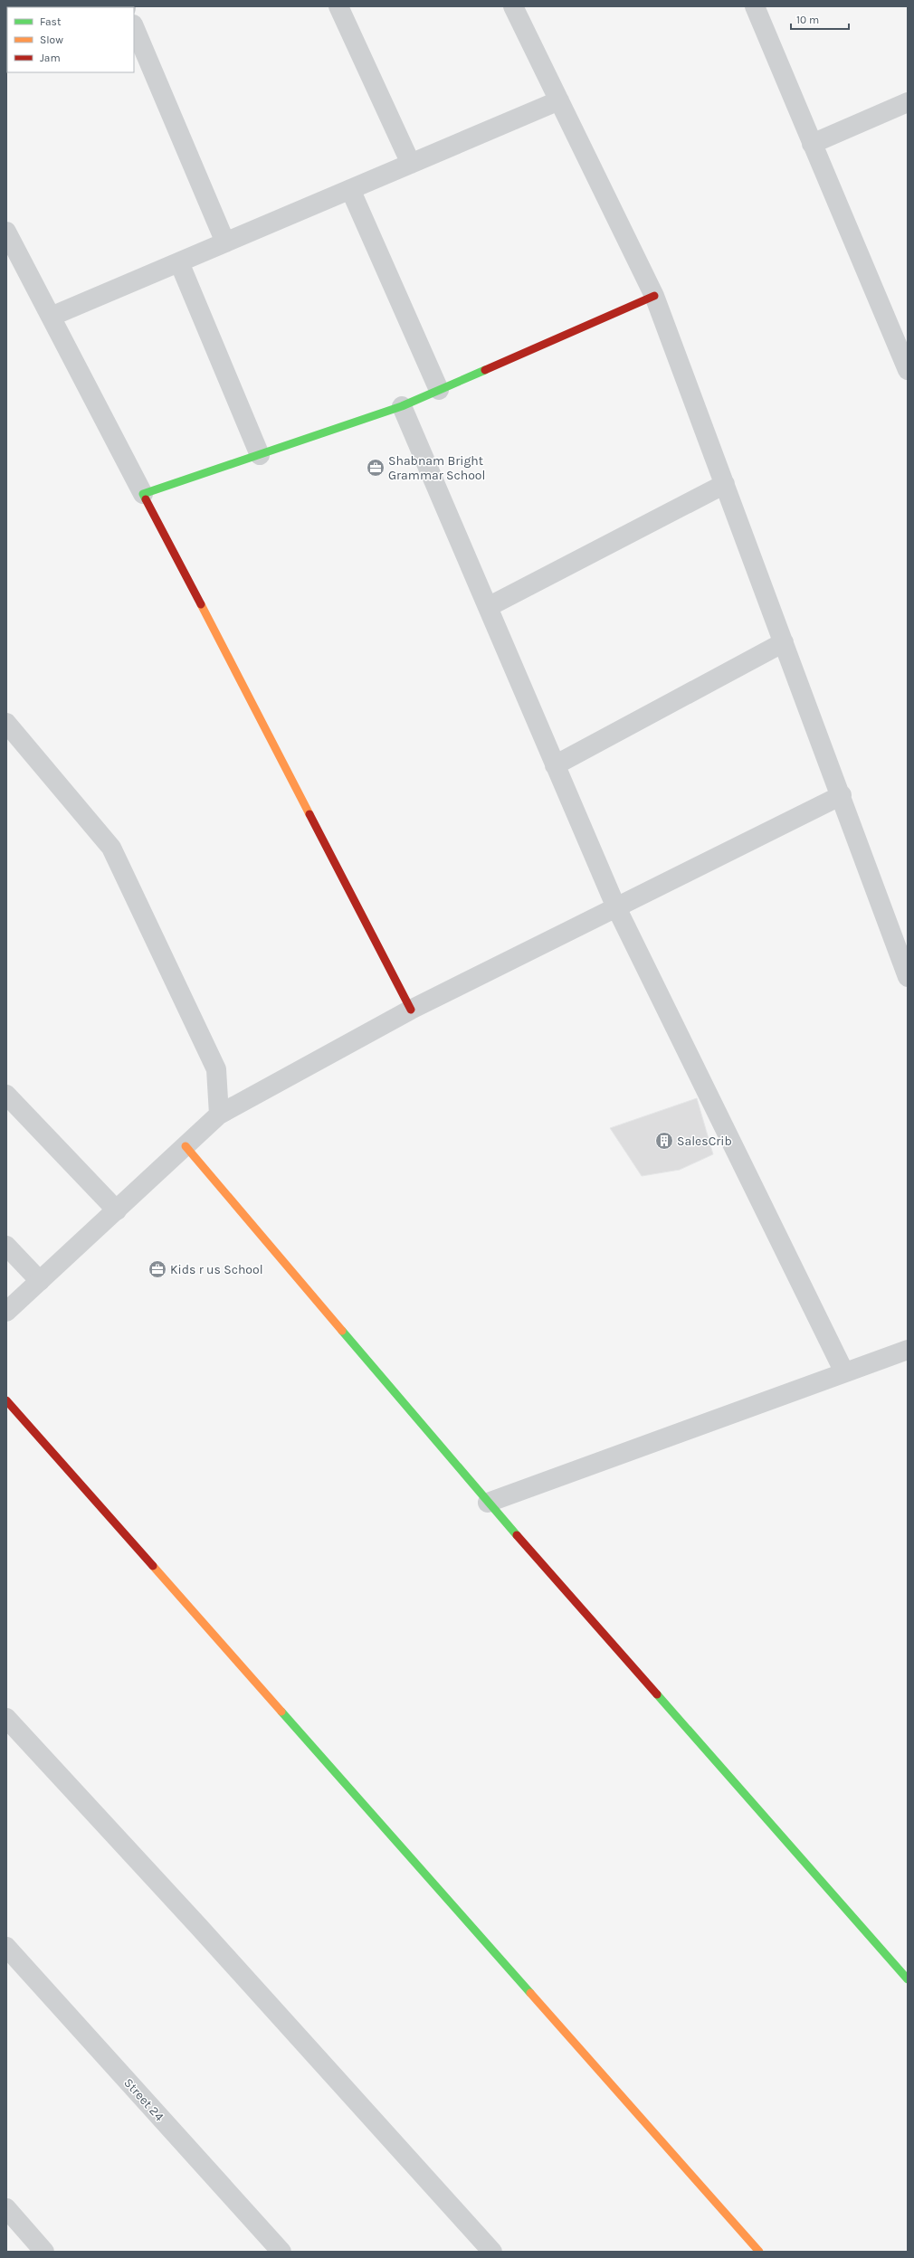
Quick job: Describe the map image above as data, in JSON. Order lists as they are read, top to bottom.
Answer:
{
  "streets": {
    "street": ["Street 24"]
  },
  "places": {
    "office": ["Shabnam Bright Grammar School", "Kids r us School"],
    "building": ["SalesCrib"]
  },
  "legend": ["Fast", "Slow", "Jam"],
  "scale_bar": "10 m"
}
